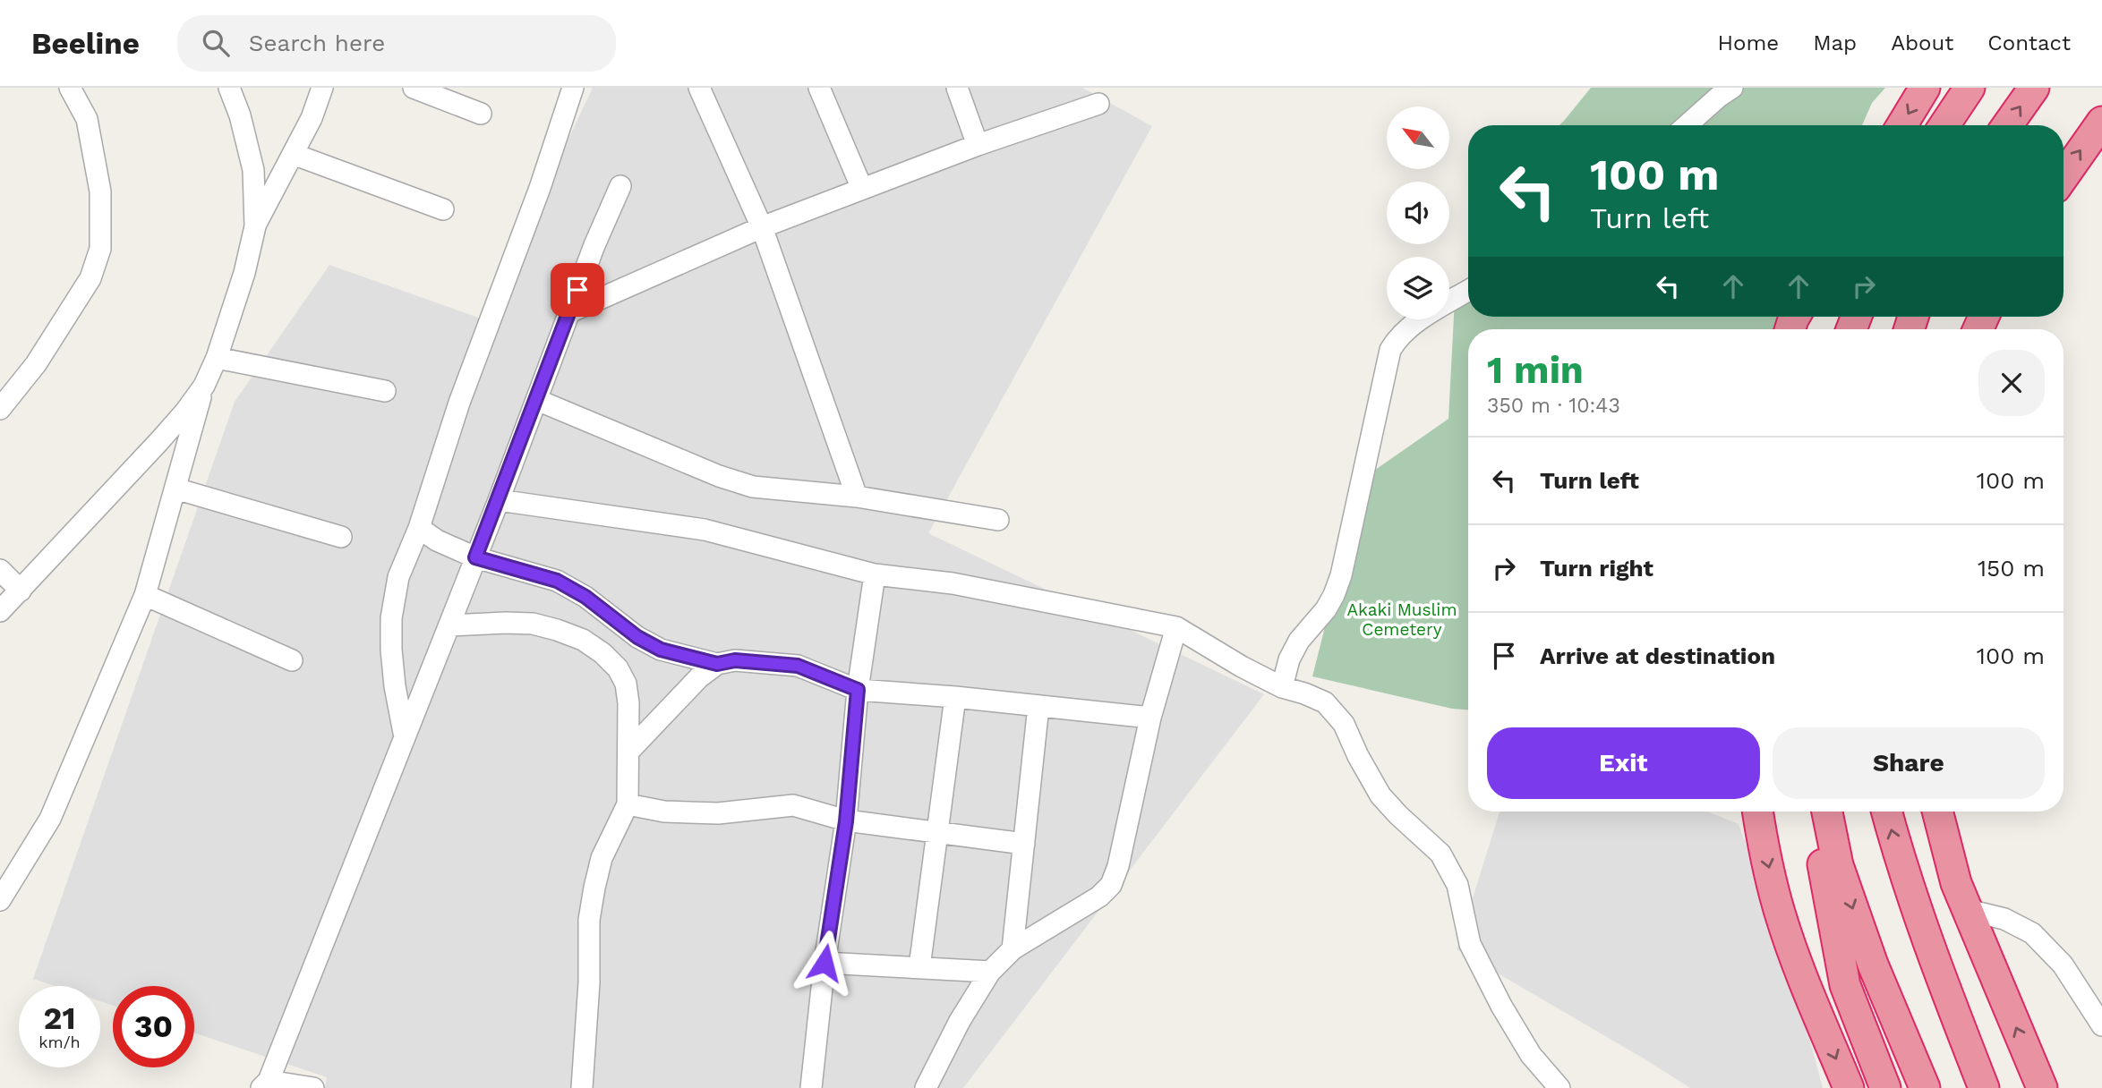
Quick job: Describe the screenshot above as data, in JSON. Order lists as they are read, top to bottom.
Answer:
{
  "parks": ["Akaki Muslim Cemetery"],
  "north": "top left",
  "page": {
    "header": "Beeline",
    "search": "Search here",
    "nav": [
      "Home",
      "Map",
      "About",
      "Contact"
    ],
    "turn": ["100 m", "Turn left"],
    "heading": ["1 min", "350 m · 10:43"],
    "list": [
      {
        "name": "Turn left",
        "value": "100 m"
      },
      {
        "name": "Turn right",
        "value": "150 m"
      },
      {
        "name": "Arrive at destination",
        "value": "100 m"
      }
    ],
    "buttons": ["Exit", "Share"],
    "speed": "21 km/h",
    "limit": "30"
  }
}
